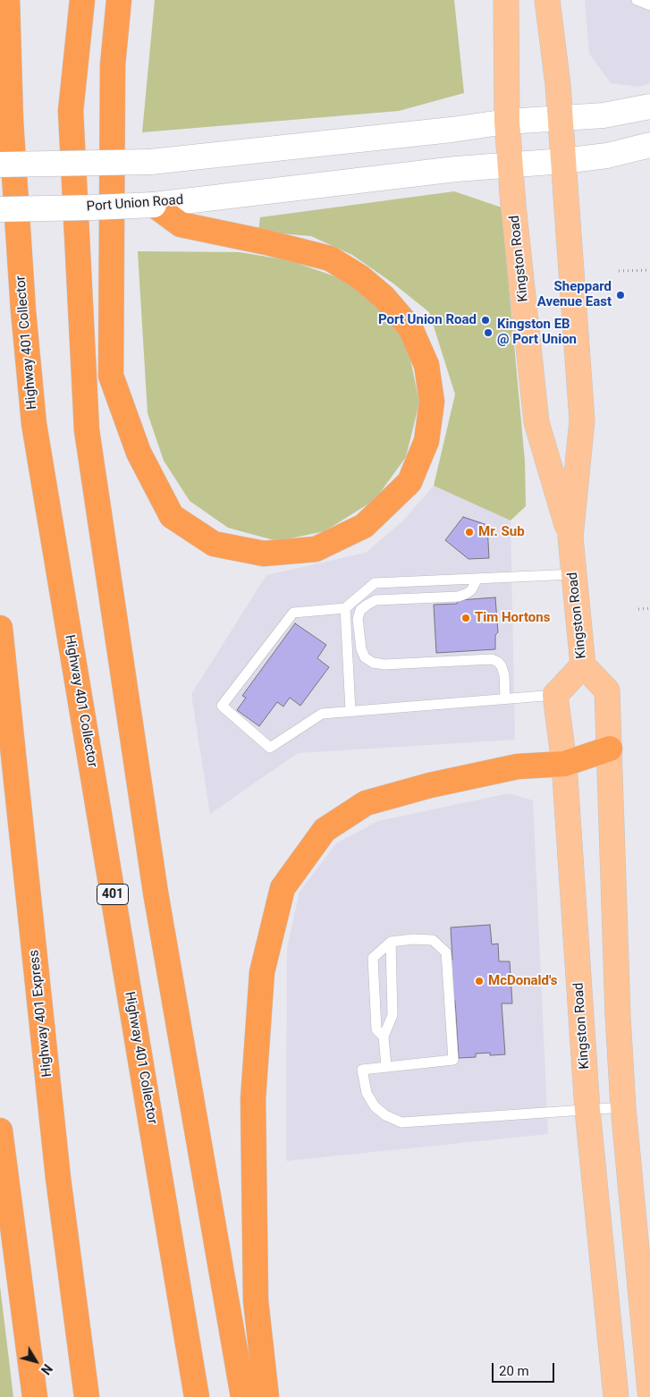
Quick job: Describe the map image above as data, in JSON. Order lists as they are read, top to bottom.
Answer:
{
  "streets": {
    "highway": ["Highway 401 Collector", "401", "Highway 401 Express"],
    "main road": ["Port Union Road", "Kingston Road"]
  },
  "crossings": [
    ["Port Union Road", "Kingston Road"]
  ],
  "places": [
    "Sheppard Avenue East",
    "Port Union Road",
    "Kingston EB @ Port Union",
    "Mr. Sub",
    "Tim Hortons",
    "McDonald's"
  ],
  "scale_bar": "20 m",
  "north": "bottom right"
}
